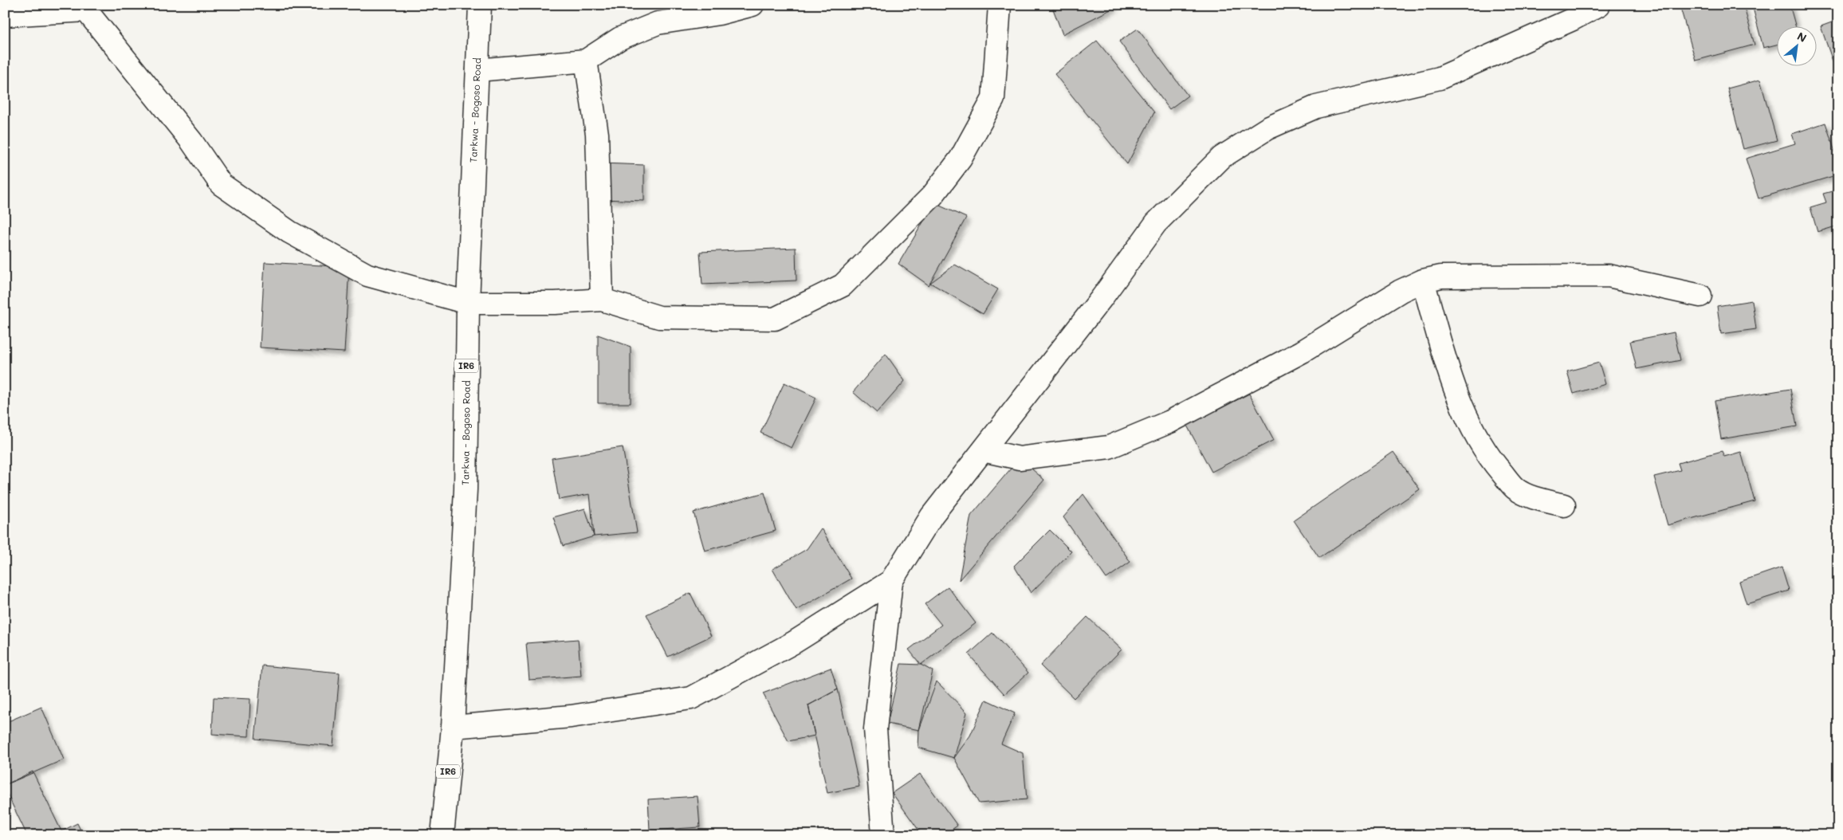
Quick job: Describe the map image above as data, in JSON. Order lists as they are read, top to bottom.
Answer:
{
  "streets": {
    "street": ["Tarkwa - Bogoso Road", "IR6"]
  },
  "north": "top right"
}
